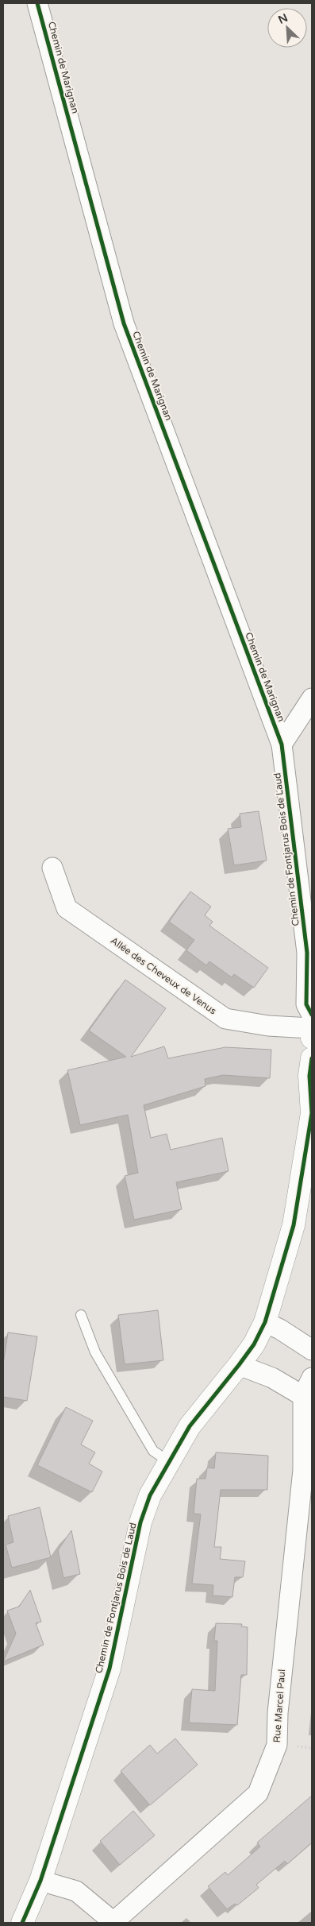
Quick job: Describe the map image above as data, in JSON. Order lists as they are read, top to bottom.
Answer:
{
  "streets": {
    "street": [
      "Chemin de Marignan",
      "Chemin de Fontjarus Bois de Laud",
      "Allée des Cheveux de Venus",
      "Rue Marcel Paul"
    ]
  },
  "crossings": [
    ["Chemin de Marignan", "Chemin de Fontjarus Bois de Laud"],
    ["Chemin de Fontjarus Bois de Laud", "Allée des Cheveux de Venus"]
  ],
  "north": "top left"
}
